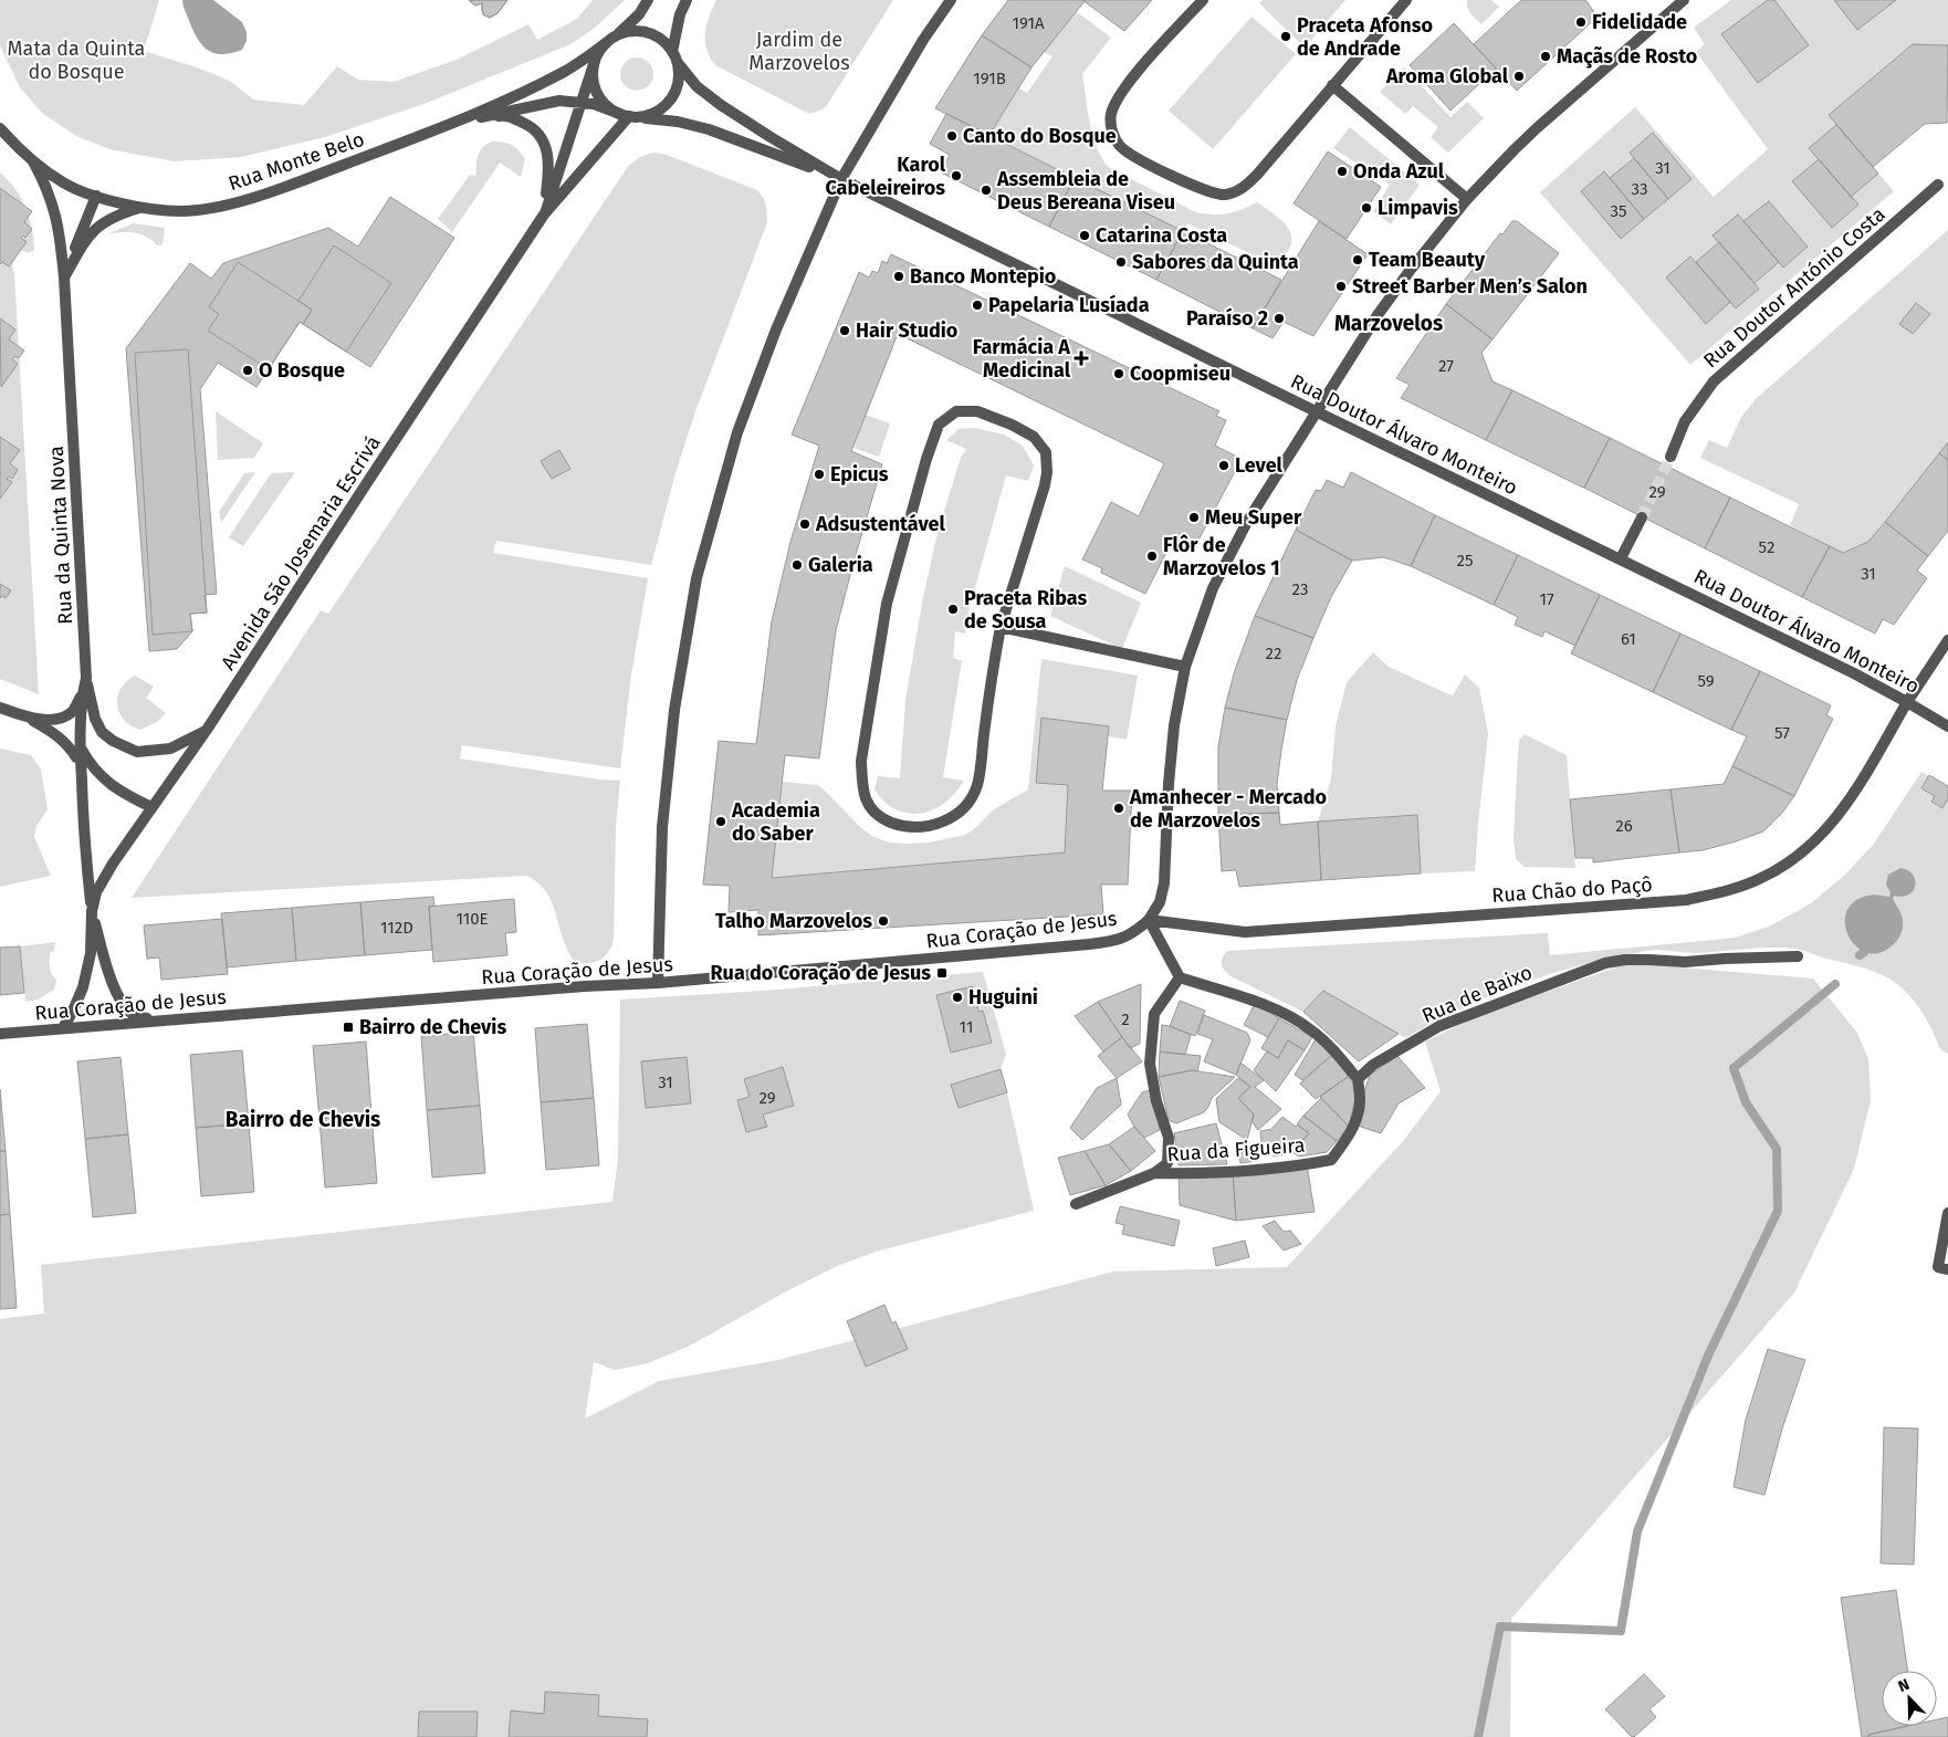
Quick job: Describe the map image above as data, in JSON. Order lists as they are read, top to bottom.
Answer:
{
  "streets": {
    "street": [
      "Rua Monte Belo",
      "Rua Doutor António Costa",
      "Rua Doutor Álvaro Monteiro",
      "Rua da Quinta Nova",
      "Avenida São Josemaria Escrivá",
      "Rua Chão do Paçô",
      "Rua Coração de Jesus",
      "Rua de Baixo",
      "Rua da Figueira"
    ]
  },
  "crossings": [
    ["Rua Monte Belo", "Rua Doutor Álvaro Monteiro"],
    ["Rua Monte Belo", "Rua da Quinta Nova"],
    ["Rua Monte Belo", "Avenida São Josemaria Escrivá"],
    ["Rua Doutor Álvaro Monteiro", "Avenida São Josemaria Escrivá"],
    ["Rua Doutor Álvaro Monteiro", "Rua Chão do Paçô"],
    ["Rua da Quinta Nova", "Avenida São Josemaria Escrivá"],
    ["Avenida São Josemaria Escrivá", "Rua Coração de Jesus"],
    ["Rua Chão do Paçô", "Rua Coração de Jesus"],
    ["Rua de Baixo", "Rua da Figueira"]
  ],
  "districts": ["Marzovelos", "Bairro de Chevis"],
  "parks": ["Jardim de Marzovelos", "Mata da Quinta do Bosque"],
  "places": {
    "other": [
      "Fidelidade",
      "Praceta Afonso de Andrade",
      "Maçãs de Rosto",
      "Aroma Global",
      "Canto do Bosque",
      "Onda Azul",
      "Karol Cabeleireiros",
      "Assembleia de Deus Bereana Viseu",
      "Limpavis",
      "Catarina Costa",
      "Team Beauty",
      "Sabores da Quinta",
      "Banco Montepio",
      "Street Barber Men’s Salon",
      "Papelaria Lusíada",
      "Paraíso 2",
      "Hair Studio",
      "O Bosque",
      "Coopmiseu",
      "Level",
      "Epicus",
      "Meu Super",
      "Adsustentável",
      "Flôr de Marzovelos 1",
      "Galeria",
      "Praceta Ribas de Sousa",
      "Amanhecer - Mercado de Marzovelos",
      "Academia do Saber",
      "Talho Marzovelos",
      "Huguini"
    ],
    "health": ["Farmácia A Medicinal"],
    "transit": ["Rua do Coração de Jesus", "Bairro de Chevis"]
  },
  "house_numbers": [
    "191A",
    "191B",
    "31",
    "33",
    "35",
    "27",
    "29",
    "52",
    "25",
    "31",
    "23",
    "17",
    "61",
    "22",
    "59",
    "57",
    "26",
    "110E",
    "112D",
    "2",
    "11",
    "31",
    "29"
  ],
  "north": "top left"
}
